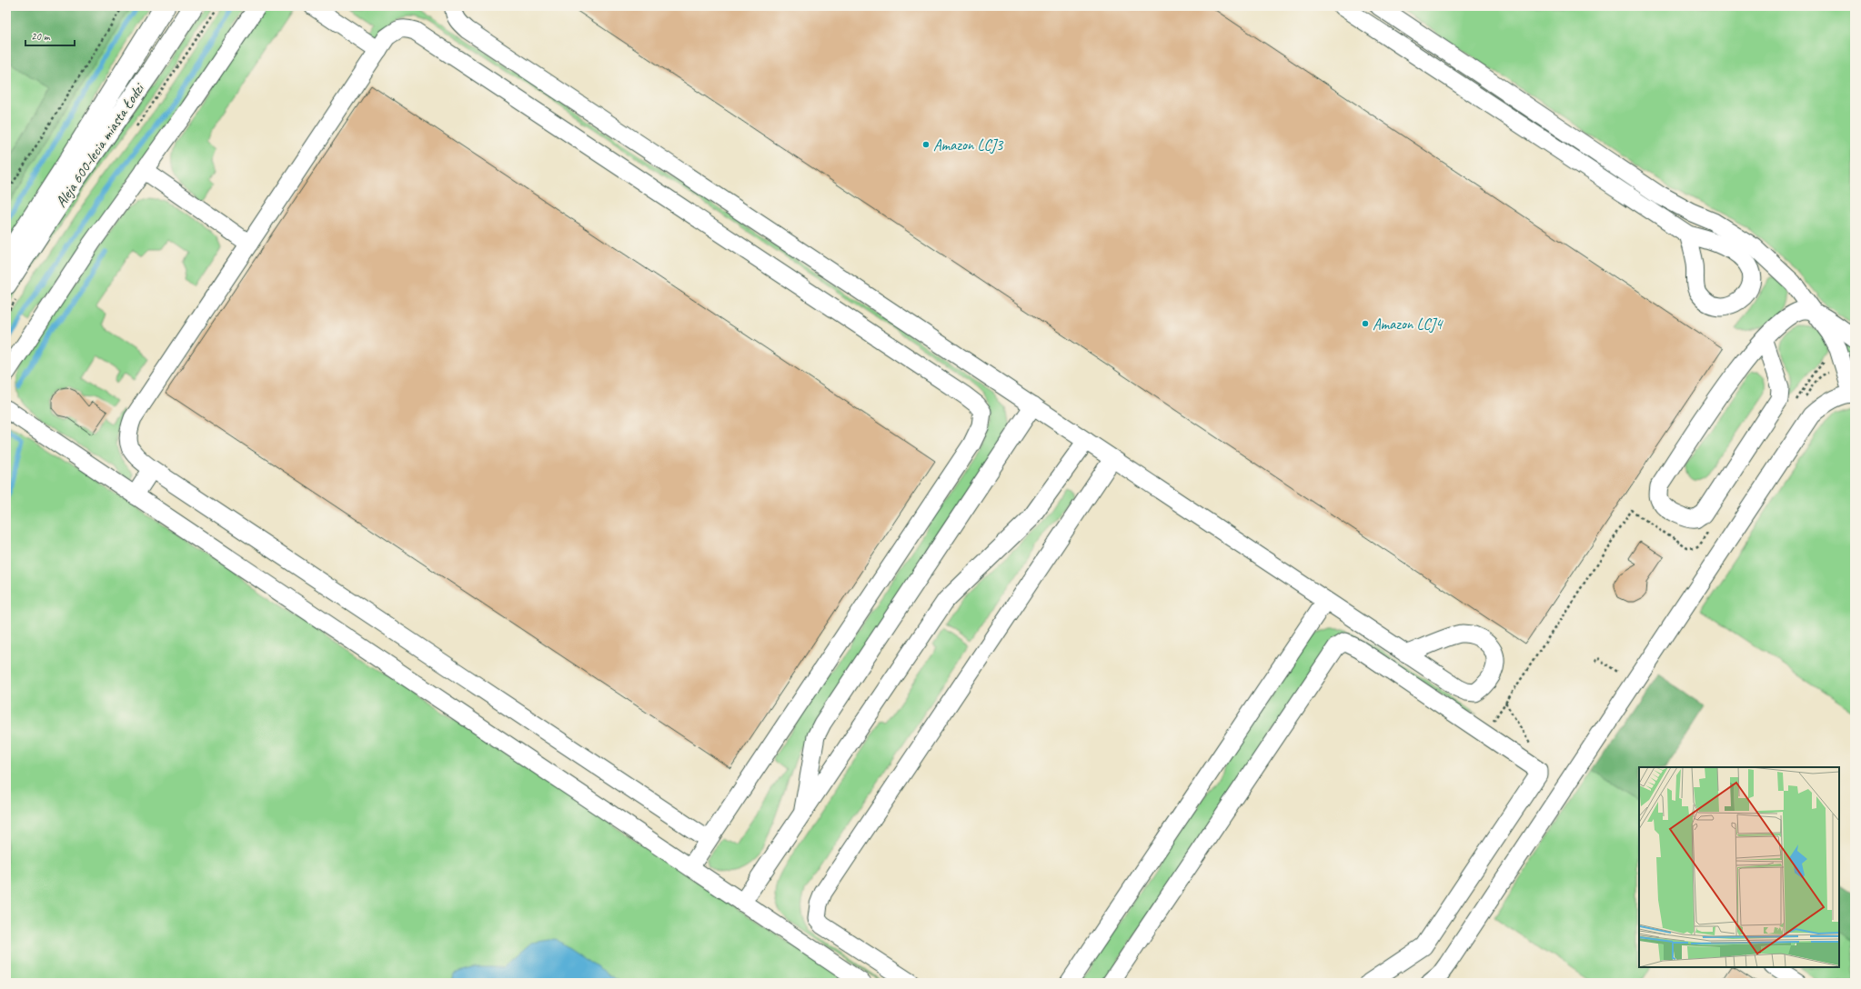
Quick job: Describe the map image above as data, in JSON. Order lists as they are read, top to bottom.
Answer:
{
  "streets": {
    "main road": ["Aleja 600-lecia miasta Łodzi"]
  },
  "places": ["Amazon LCJ3", "Amazon LCJ4"],
  "scale_bar": "20 m"
}
